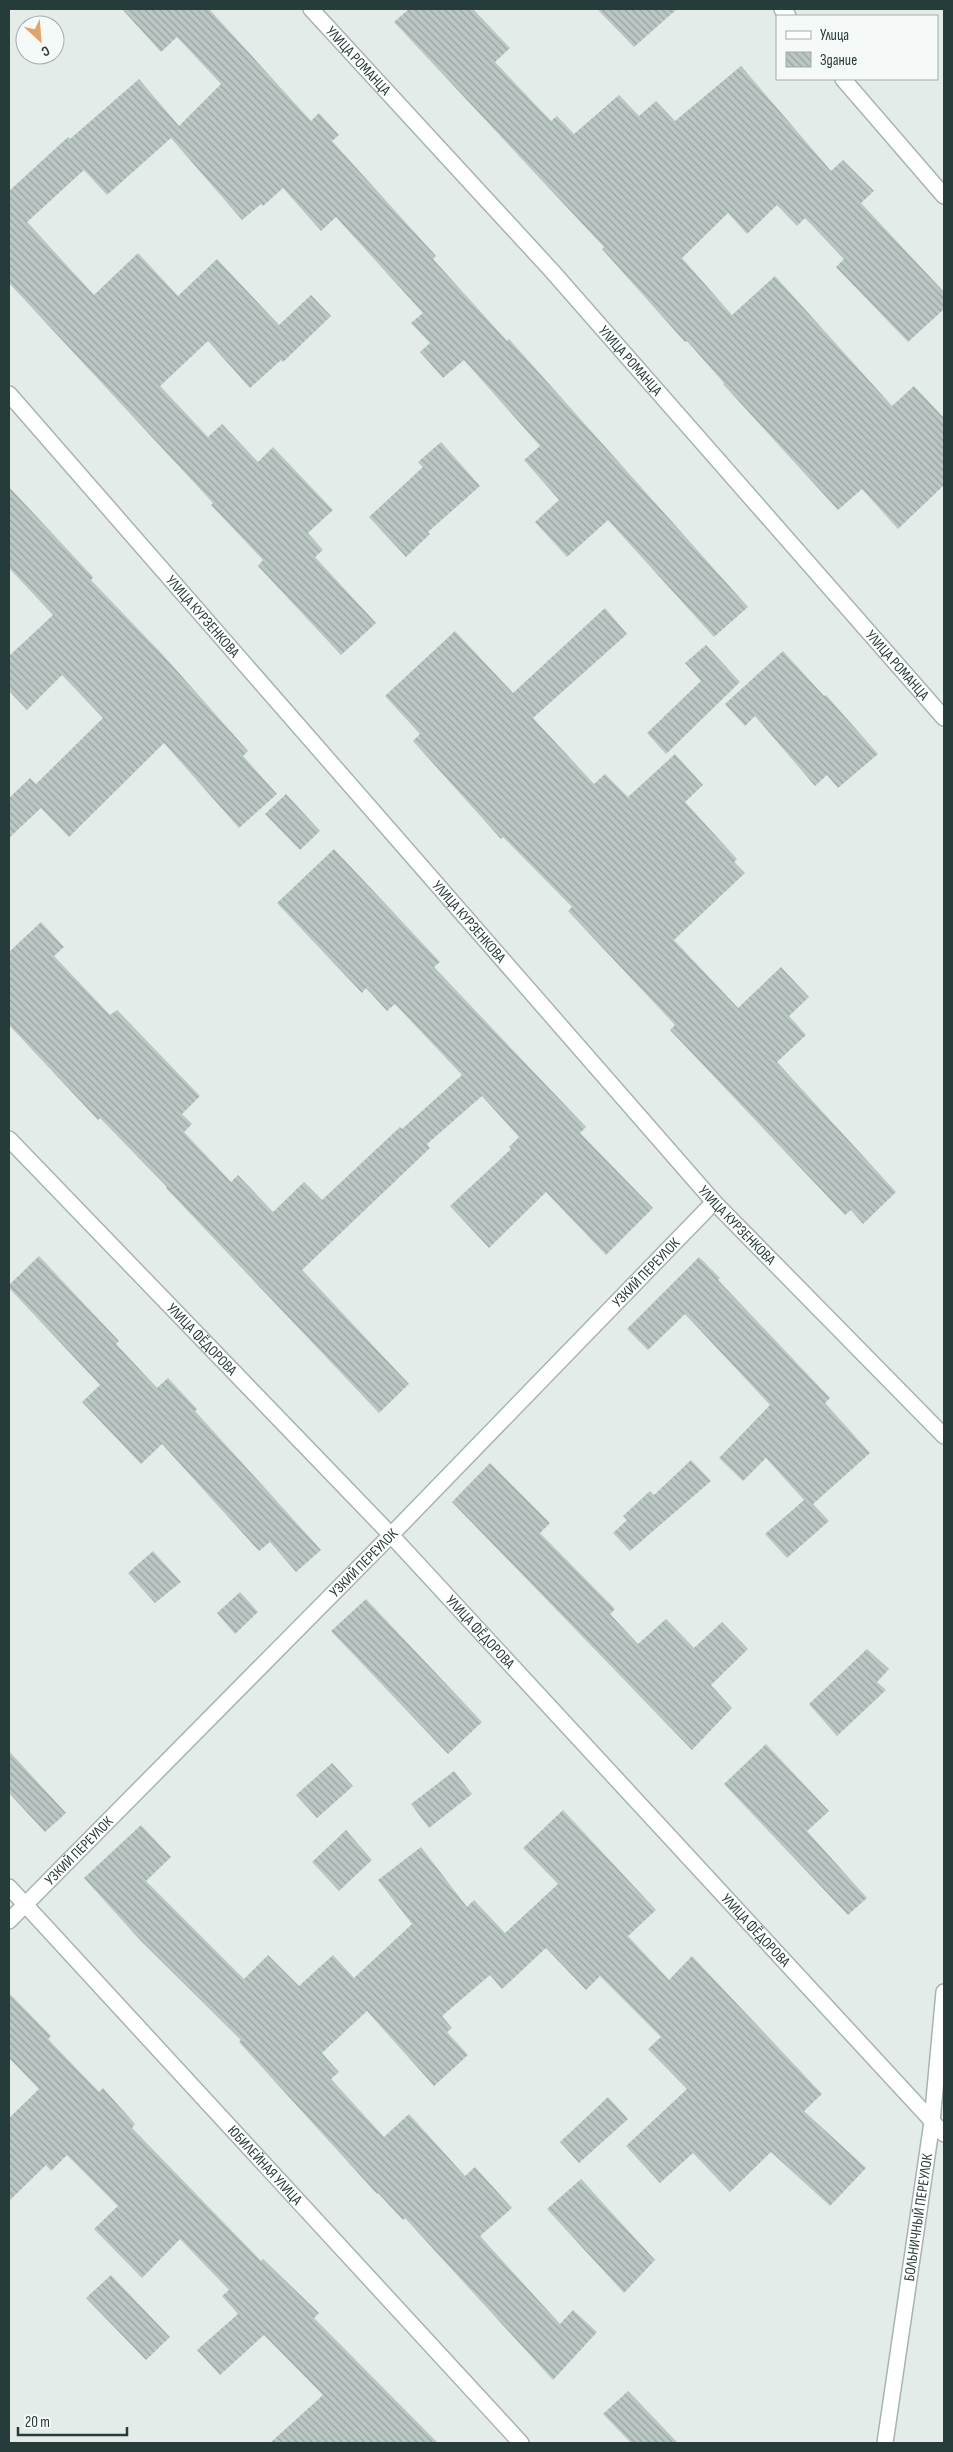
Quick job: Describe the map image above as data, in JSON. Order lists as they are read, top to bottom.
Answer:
{
  "streets": {
    "street": [
      "УЛИЦА РОМАНЦА",
      "УЛИЦА КУРЗЕНКОВА",
      "УЗКИЙ ПЕРЕУЛОК",
      "УЛИЦА ФЁДОРОВА",
      "ЮБИЛЕЙНАЯ УЛИЦА",
      "БОЛЬНИЧНЫЙ ПЕРЕУЛОК"
    ]
  },
  "crossings": [
    ["УЛИЦА КУРЗЕНКОВА", "УЗКИЙ ПЕРЕУЛОК"],
    ["УЗКИЙ ПЕРЕУЛОК", "УЛИЦА ФЁДОРОВА"],
    ["УЗКИЙ ПЕРЕУЛОК", "ЮБИЛЕЙНАЯ УЛИЦА"],
    ["УЛИЦА ФЁДОРОВА", "БОЛЬНИЧНЫЙ ПЕРЕУЛОК"]
  ],
  "legend": ["Улица", "Здание"],
  "scale_bar": "20 m",
  "north": "bottom right"
}
